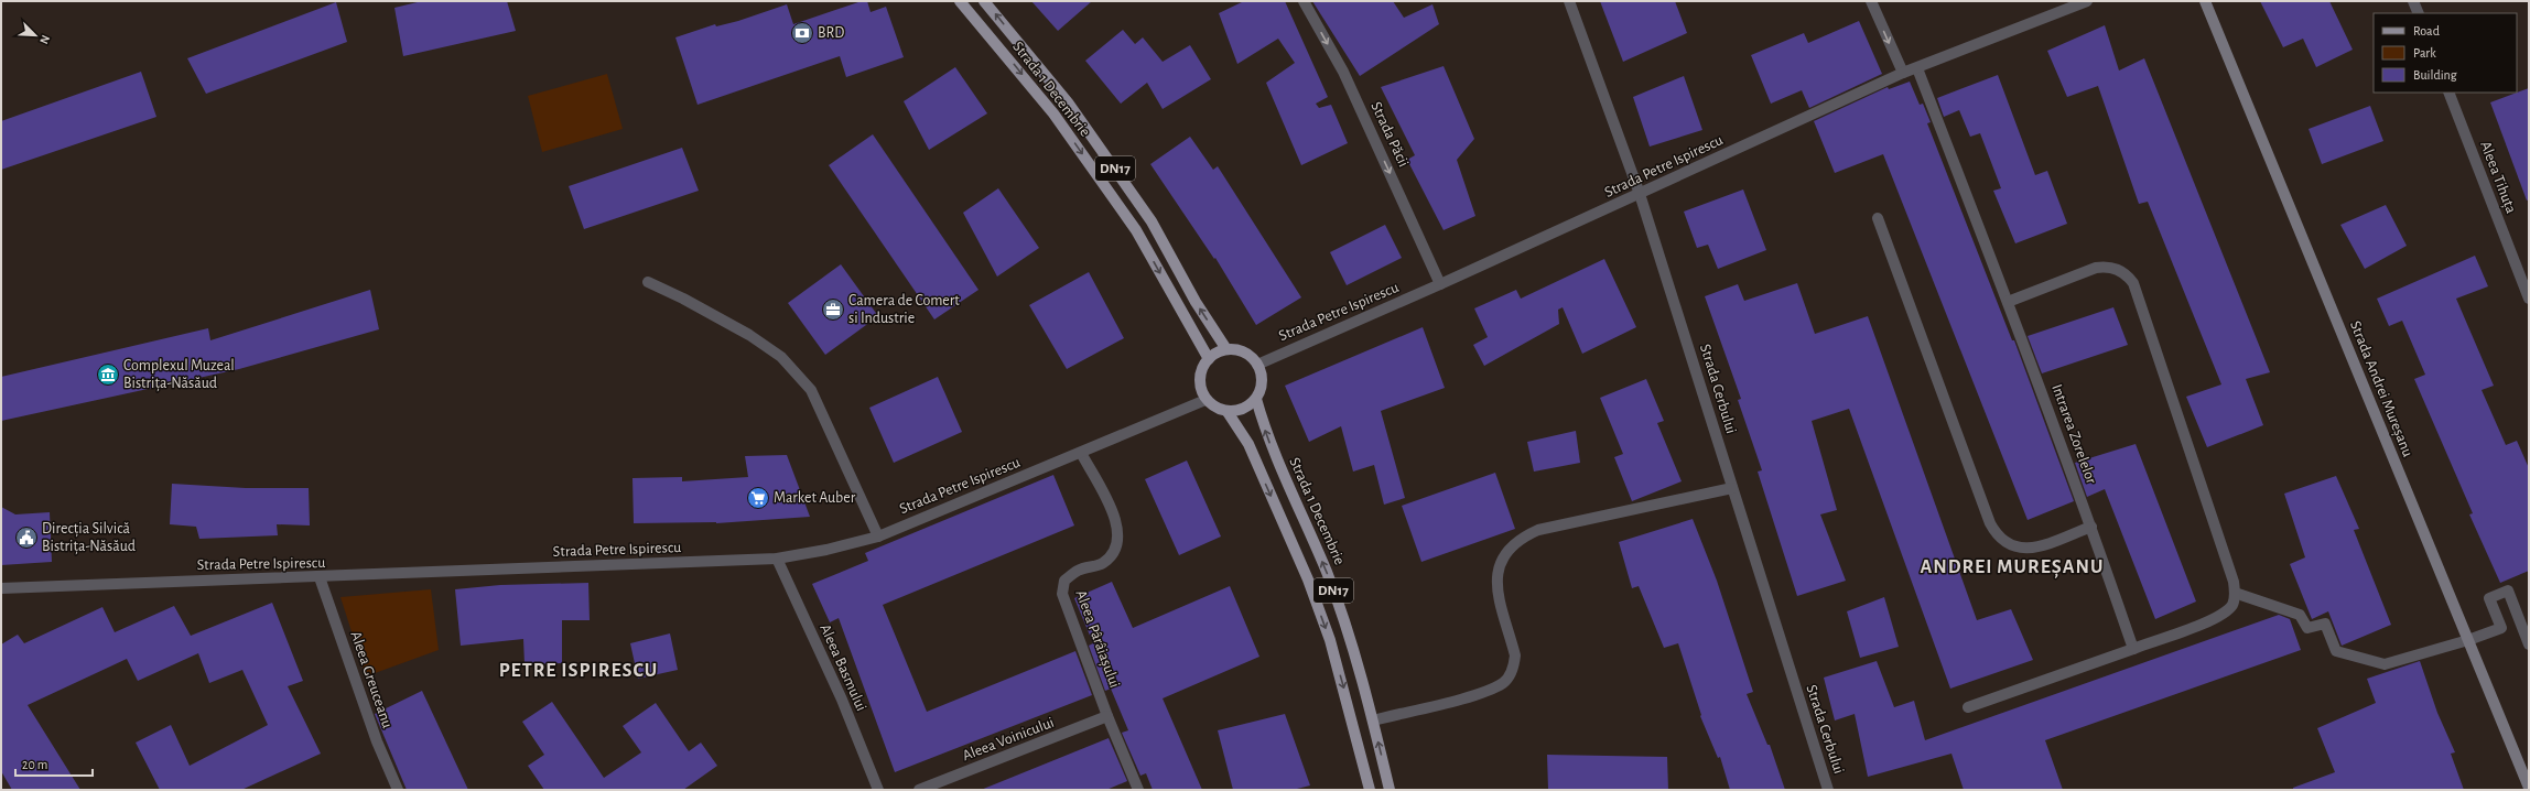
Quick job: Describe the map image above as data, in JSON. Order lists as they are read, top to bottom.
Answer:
{
  "streets": {
    "main road": ["Strada 1 Decembrie", "DN17", "Strada Andrei Mureșanu"],
    "street": [
      "Strada Păcii",
      "Strada Petre Ispirescu",
      "Aleea Tihuța",
      "Strada Cerbului",
      "Intrarea Zorelelor",
      "Aleea Pârâiașului",
      "Aleea Basmului",
      "Aleea Greuceanu",
      "Aleea Voinicului"
    ]
  },
  "crossings": [
    ["Strada 1 Decembrie", "Strada Petre Ispirescu"],
    ["Strada 1 Decembrie", "DN17"],
    ["Strada Păcii", "Strada Petre Ispirescu"],
    ["Strada Petre Ispirescu", "DN17"],
    ["Strada Petre Ispirescu", "Strada Cerbului"],
    ["Strada Petre Ispirescu", "Intrarea Zorelelor"],
    ["Strada Petre Ispirescu", "Aleea Pârâiașului"],
    ["Strada Petre Ispirescu", "Aleea Basmului"],
    ["Strada Petre Ispirescu", "Aleea Greuceanu"],
    ["Aleea Pârâiașului", "Aleea Voinicului"]
  ],
  "one_way": ["Strada Păcii"],
  "districts": ["ANDREI MUREȘANU", "PETRE ISPIRESCU"],
  "places": {
    "bank": ["BRD"],
    "office": ["Camera de Comert si Industrie"],
    "museum": ["Complexul Muzeal Bistrița-Năsăud"],
    "supermarket": ["Market Auber"],
    "public building": ["Direcția Silvică Bistrița-Năsăud"]
  },
  "legend": ["Road", "Park", "Building"],
  "scale_bar": "20 m",
  "north": "bottom right"
}
